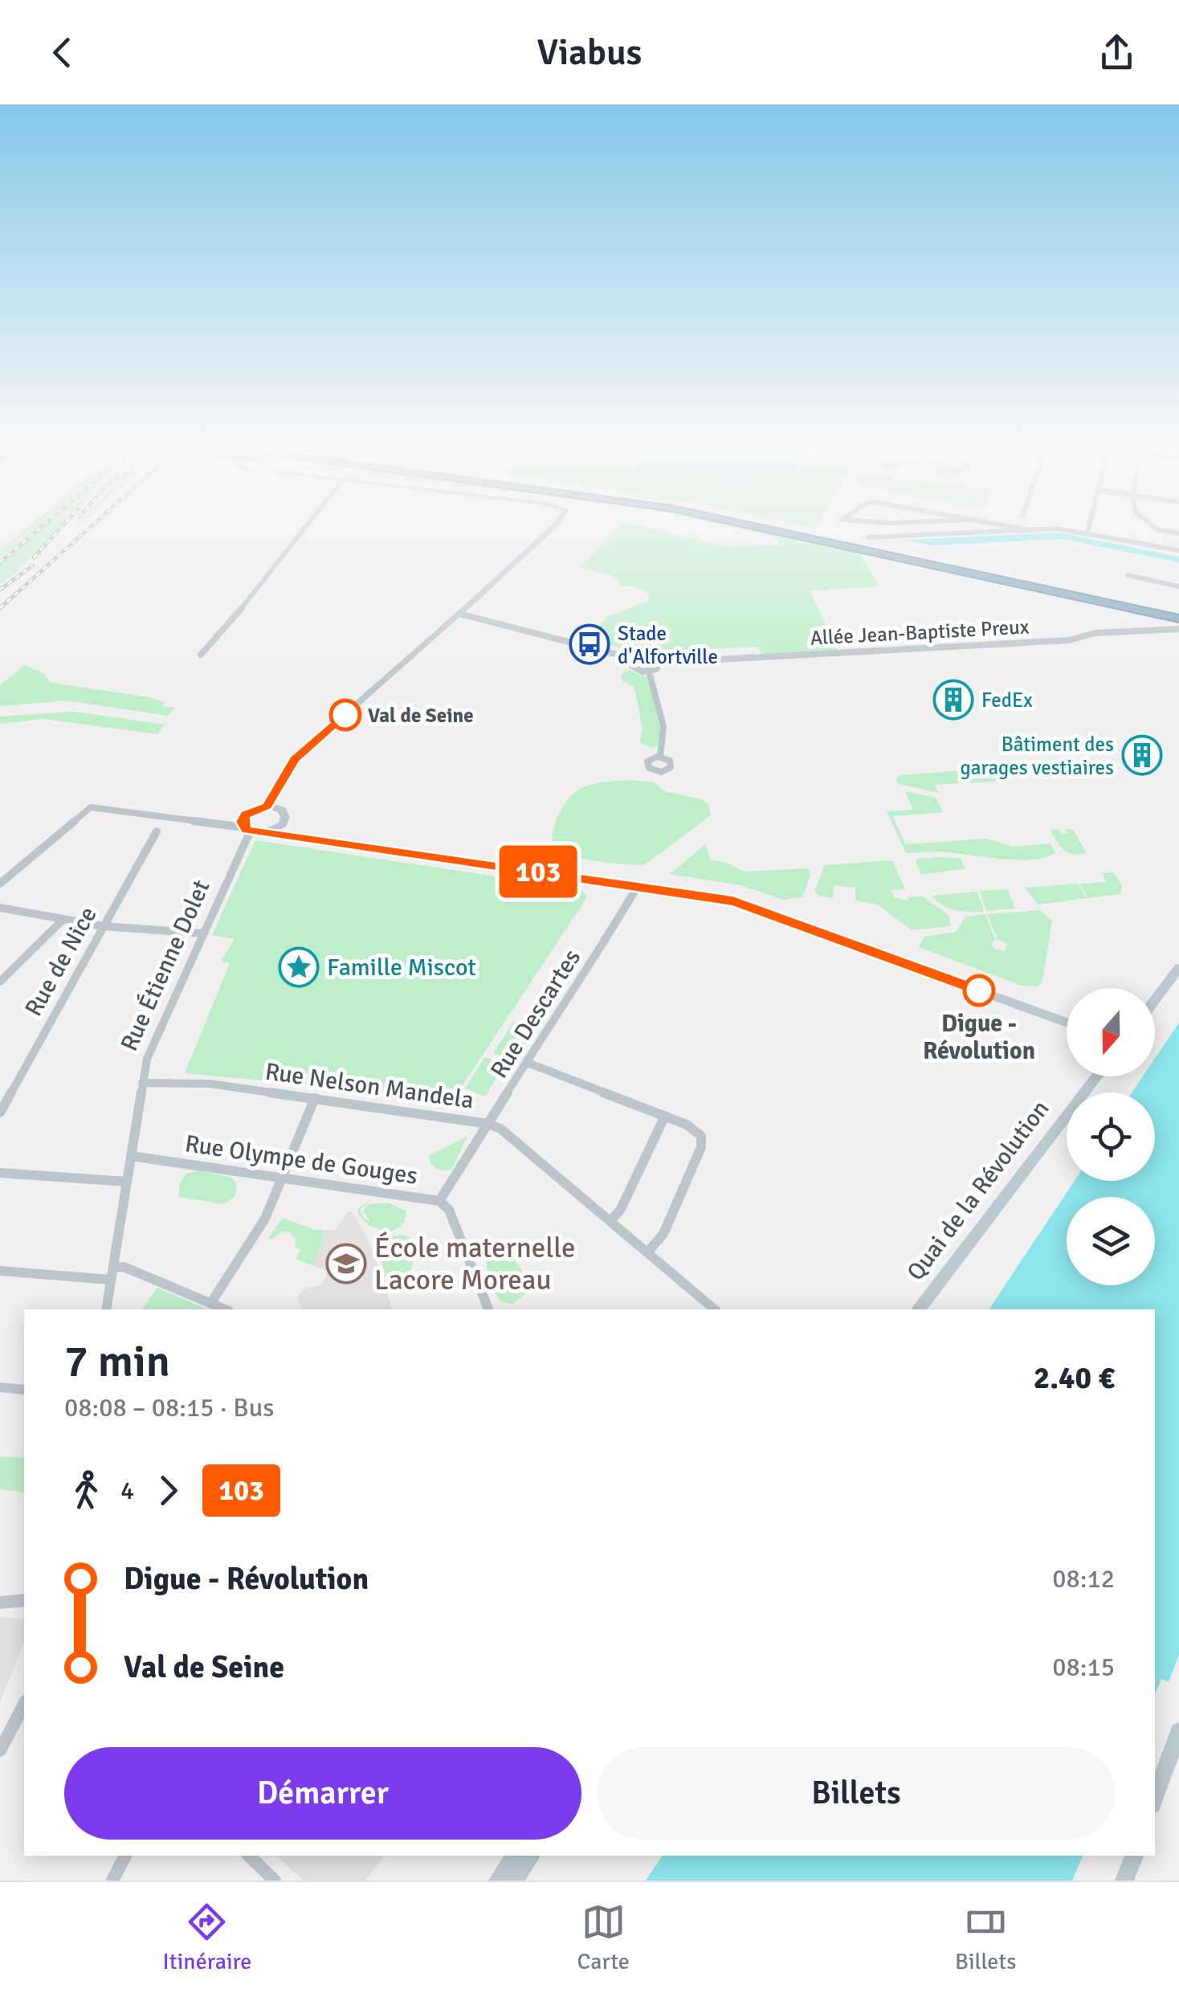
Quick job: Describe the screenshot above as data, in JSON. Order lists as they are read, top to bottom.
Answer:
{
  "streets": {
    "street": [
      "Allée Jean-Baptiste Preux",
      "Rue de Nice",
      "Rue Étienne Dolet",
      "Rue Descartes",
      "Rue Nelson Mandela",
      "Rue Olympe de Gouges",
      "Quai de la Révolution"
    ]
  },
  "crossings": [
    ["Rue Étienne Dolet", "Rue Nelson Mandela"],
    ["Rue Étienne Dolet", "Rue Olympe de Gouges"],
    ["Rue Descartes", "Rue Nelson Mandela"],
    ["Rue Descartes", "Rue Olympe de Gouges"]
  ],
  "places": {
    "bus stop": ["Stade d'Alfortville"],
    "building": ["FedEx", "Bâtiment des garages vestiaires"],
    "other": ["Val de Seine", "Digue - Révolution"],
    "place": ["Famille Miscot"],
    "school or university": ["École maternelle Lacore Moreau"]
  },
  "lines": ["bus line 103"],
  "north": "bottom",
  "page": {
    "header": "Viabus",
    "on_map": "103",
    "heading": ["7 min", "08:08 – 08:15 · Bus", "2.40 €"],
    "legs": ["4", "103"],
    "list": [
      {
        "name": "Digue - Révolution",
        "value": "08:12"
      },
      {
        "name": "Val de Seine",
        "value": "08:15"
      }
    ],
    "buttons": ["Démarrer", "Billets"],
    "tabs": ["Itinéraire", "Carte", "Billets"]
  }
}
